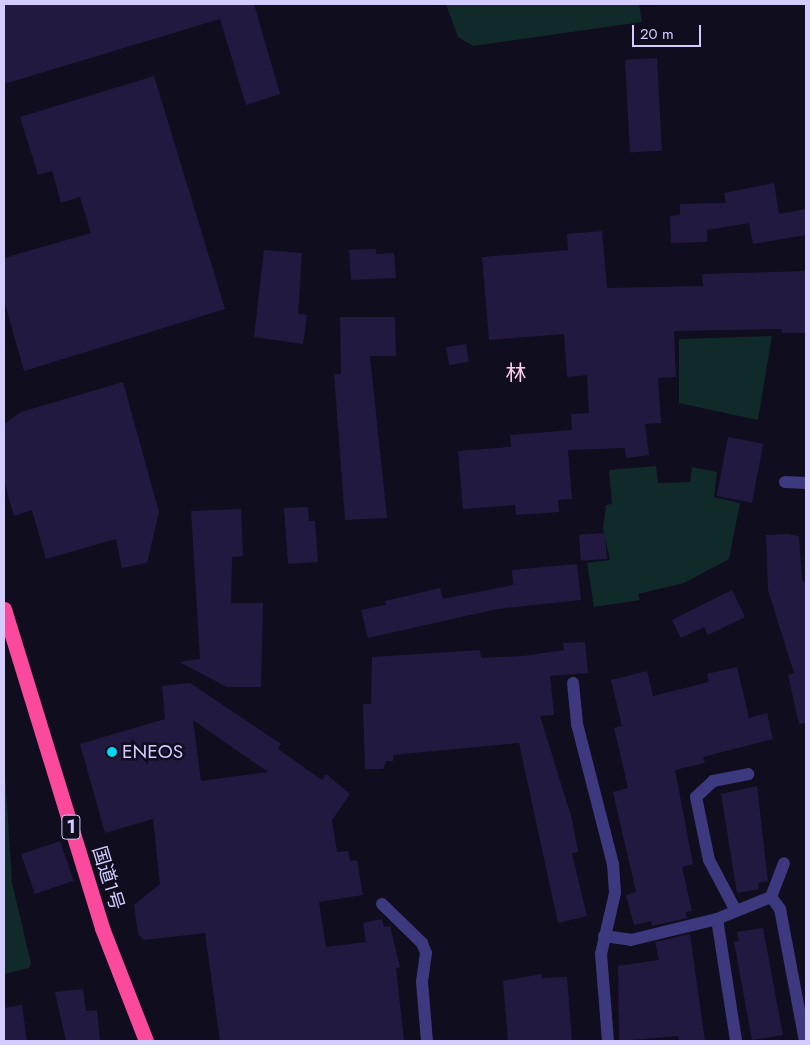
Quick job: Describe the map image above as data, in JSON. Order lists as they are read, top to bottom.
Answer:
{
  "streets": {
    "highway": ["1", "国道1号"]
  },
  "districts": ["林"],
  "places": ["ENEOS"],
  "scale_bar": "20 m"
}
